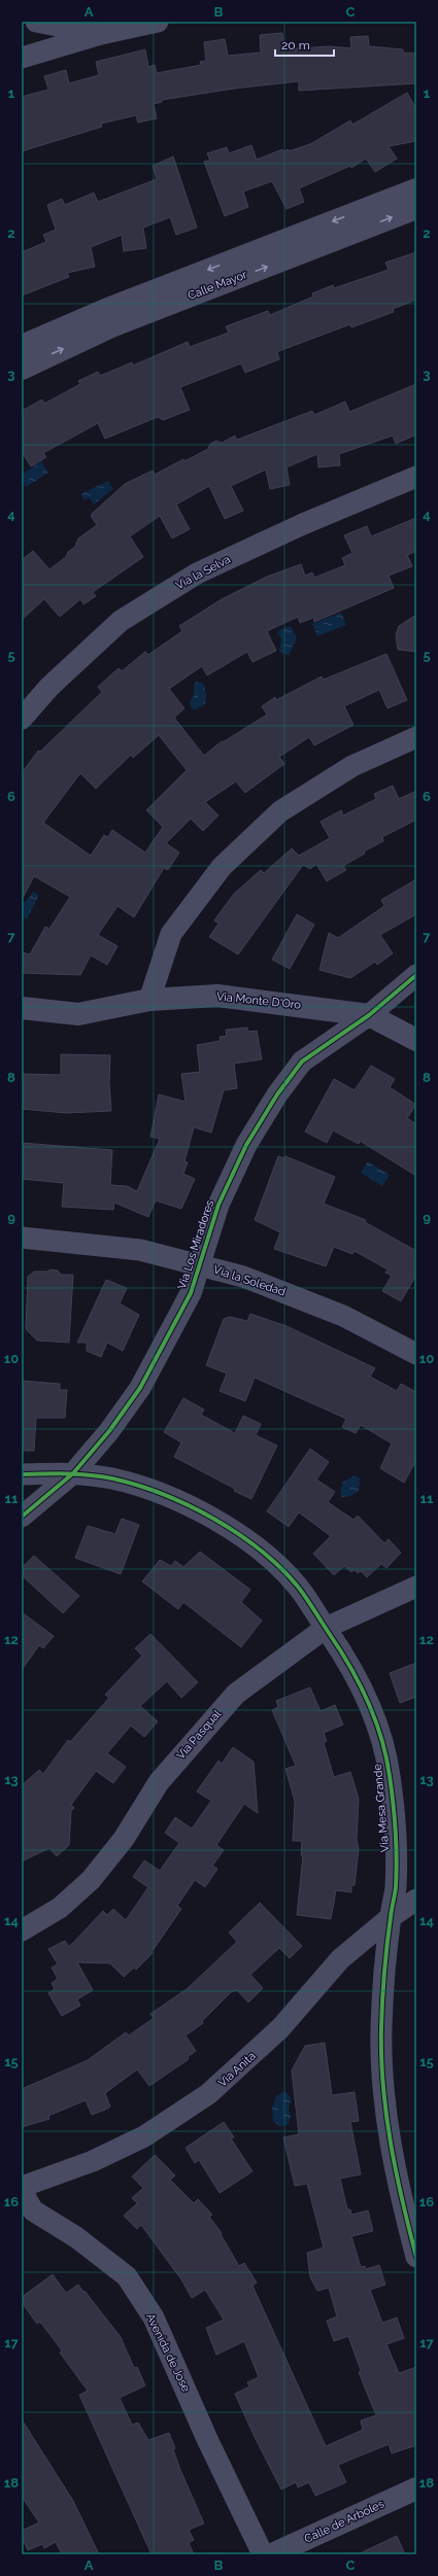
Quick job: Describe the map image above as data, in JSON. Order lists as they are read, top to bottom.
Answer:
{
  "streets": {
    "street": [
      "Calle Mayor",
      "Via la Selva",
      "Via Monte D'Oro",
      "Via Los Miradores",
      "Via la Soledad",
      "Via Pasqual",
      "Via Mesa Grande",
      "Via Anita",
      "Avenida de Jose",
      "Calle de Arboles"
    ]
  },
  "crossings": [
    ["Via Monte D'Oro", "Via Los Miradores"],
    ["Via Los Miradores", "Via la Soledad"],
    ["Via Los Miradores", "Via Mesa Grande"],
    ["Via Pasqual", "Via Mesa Grande"],
    ["Via Mesa Grande", "Via Anita"]
  ],
  "scale_bar": "20 m",
  "grid": {
    "columns": ["A", "B", "C"],
    "rows": [
      "1",
      "2",
      "3",
      "4",
      "5",
      "6",
      "7",
      "8",
      "9",
      "10",
      "11",
      "12",
      "13",
      "14",
      "15",
      "16",
      "17",
      "18"
    ]
  }
}
